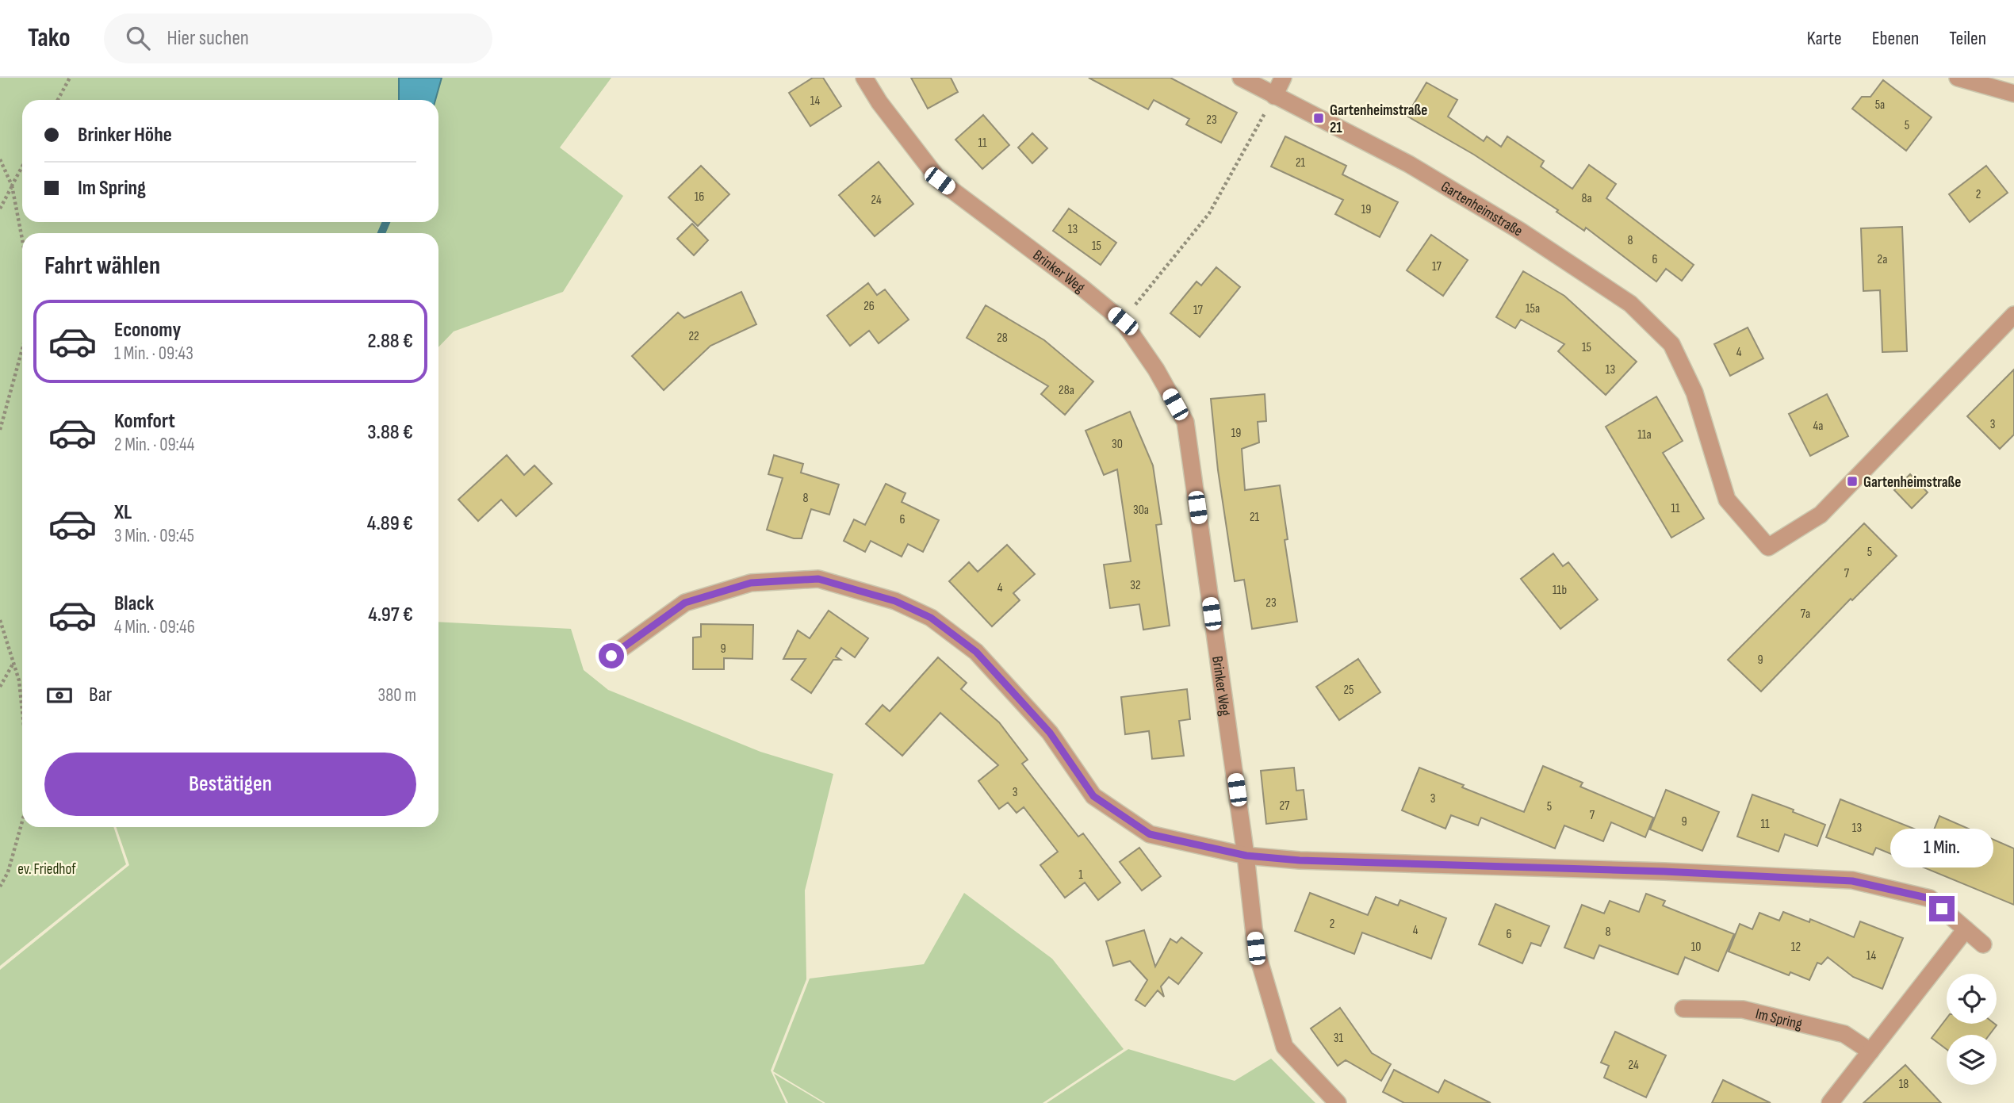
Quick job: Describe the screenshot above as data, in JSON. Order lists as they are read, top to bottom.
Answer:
{
  "streets": {
    "street": ["Gartenheimstraße", "Brinker Weg", "Im Spring"]
  },
  "parks": ["ev. Friedhof"],
  "places": {
    "transit": ["Gartenheimstraße 21", "Gartenheimstraße"]
  },
  "house_numbers": [
    "14",
    "5a",
    "23",
    "5",
    "11",
    "21",
    "2",
    "16",
    "8a",
    "24",
    "19",
    "13",
    "8",
    "15",
    "6",
    "2a",
    "17",
    "26",
    "15a",
    "17",
    "22",
    "28",
    "15",
    "4",
    "13",
    "28a",
    "3",
    "4a",
    "19",
    "11a",
    "30",
    "8",
    "11",
    "30a",
    "21",
    "6",
    "5",
    "7",
    "32",
    "4",
    "11b",
    "23",
    "7a",
    "9",
    "9",
    "25",
    "3",
    "3",
    "27",
    "5",
    "7",
    "9",
    "11",
    "13",
    "1",
    "2",
    "4",
    "8",
    "6",
    "10",
    "12",
    "14",
    "31",
    "24",
    "18"
  ],
  "page": {
    "header": "Tako",
    "search": "Hier suchen",
    "nav": ["Karte", "Ebenen", "Teilen"],
    "banner": ["Brinker Höhe", "Im Spring"],
    "heading": "Fahrt wählen",
    "list": [
      {
        "name": "Economy",
        "note": "1 Min. · 09:43",
        "value": "2.88 €"
      },
      {
        "name": "Komfort",
        "note": "2 Min. · 09:44",
        "value": "3.88 €"
      },
      {
        "name": "XL",
        "note": "3 Min. · 09:45",
        "value": "4.89 €"
      },
      {
        "name": "Black",
        "note": "4 Min. · 09:46",
        "value": "4.97 €"
      }
    ],
    "pay": ["Bar", "380 m"],
    "buttons": "Bestätigen",
    "bubble": "1 Min."
  }
}
